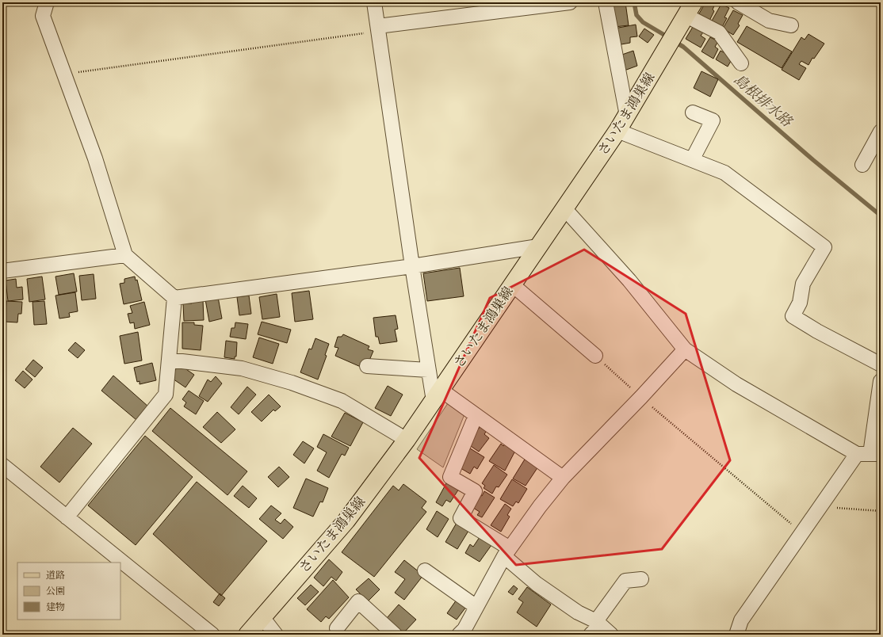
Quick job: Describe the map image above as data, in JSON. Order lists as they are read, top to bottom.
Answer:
{
  "streets": {
    "main road": ["さいたま鴻巣線"]
  },
  "water": ["島根排水路"],
  "legend": ["道路", "公園", "建物"]
}
